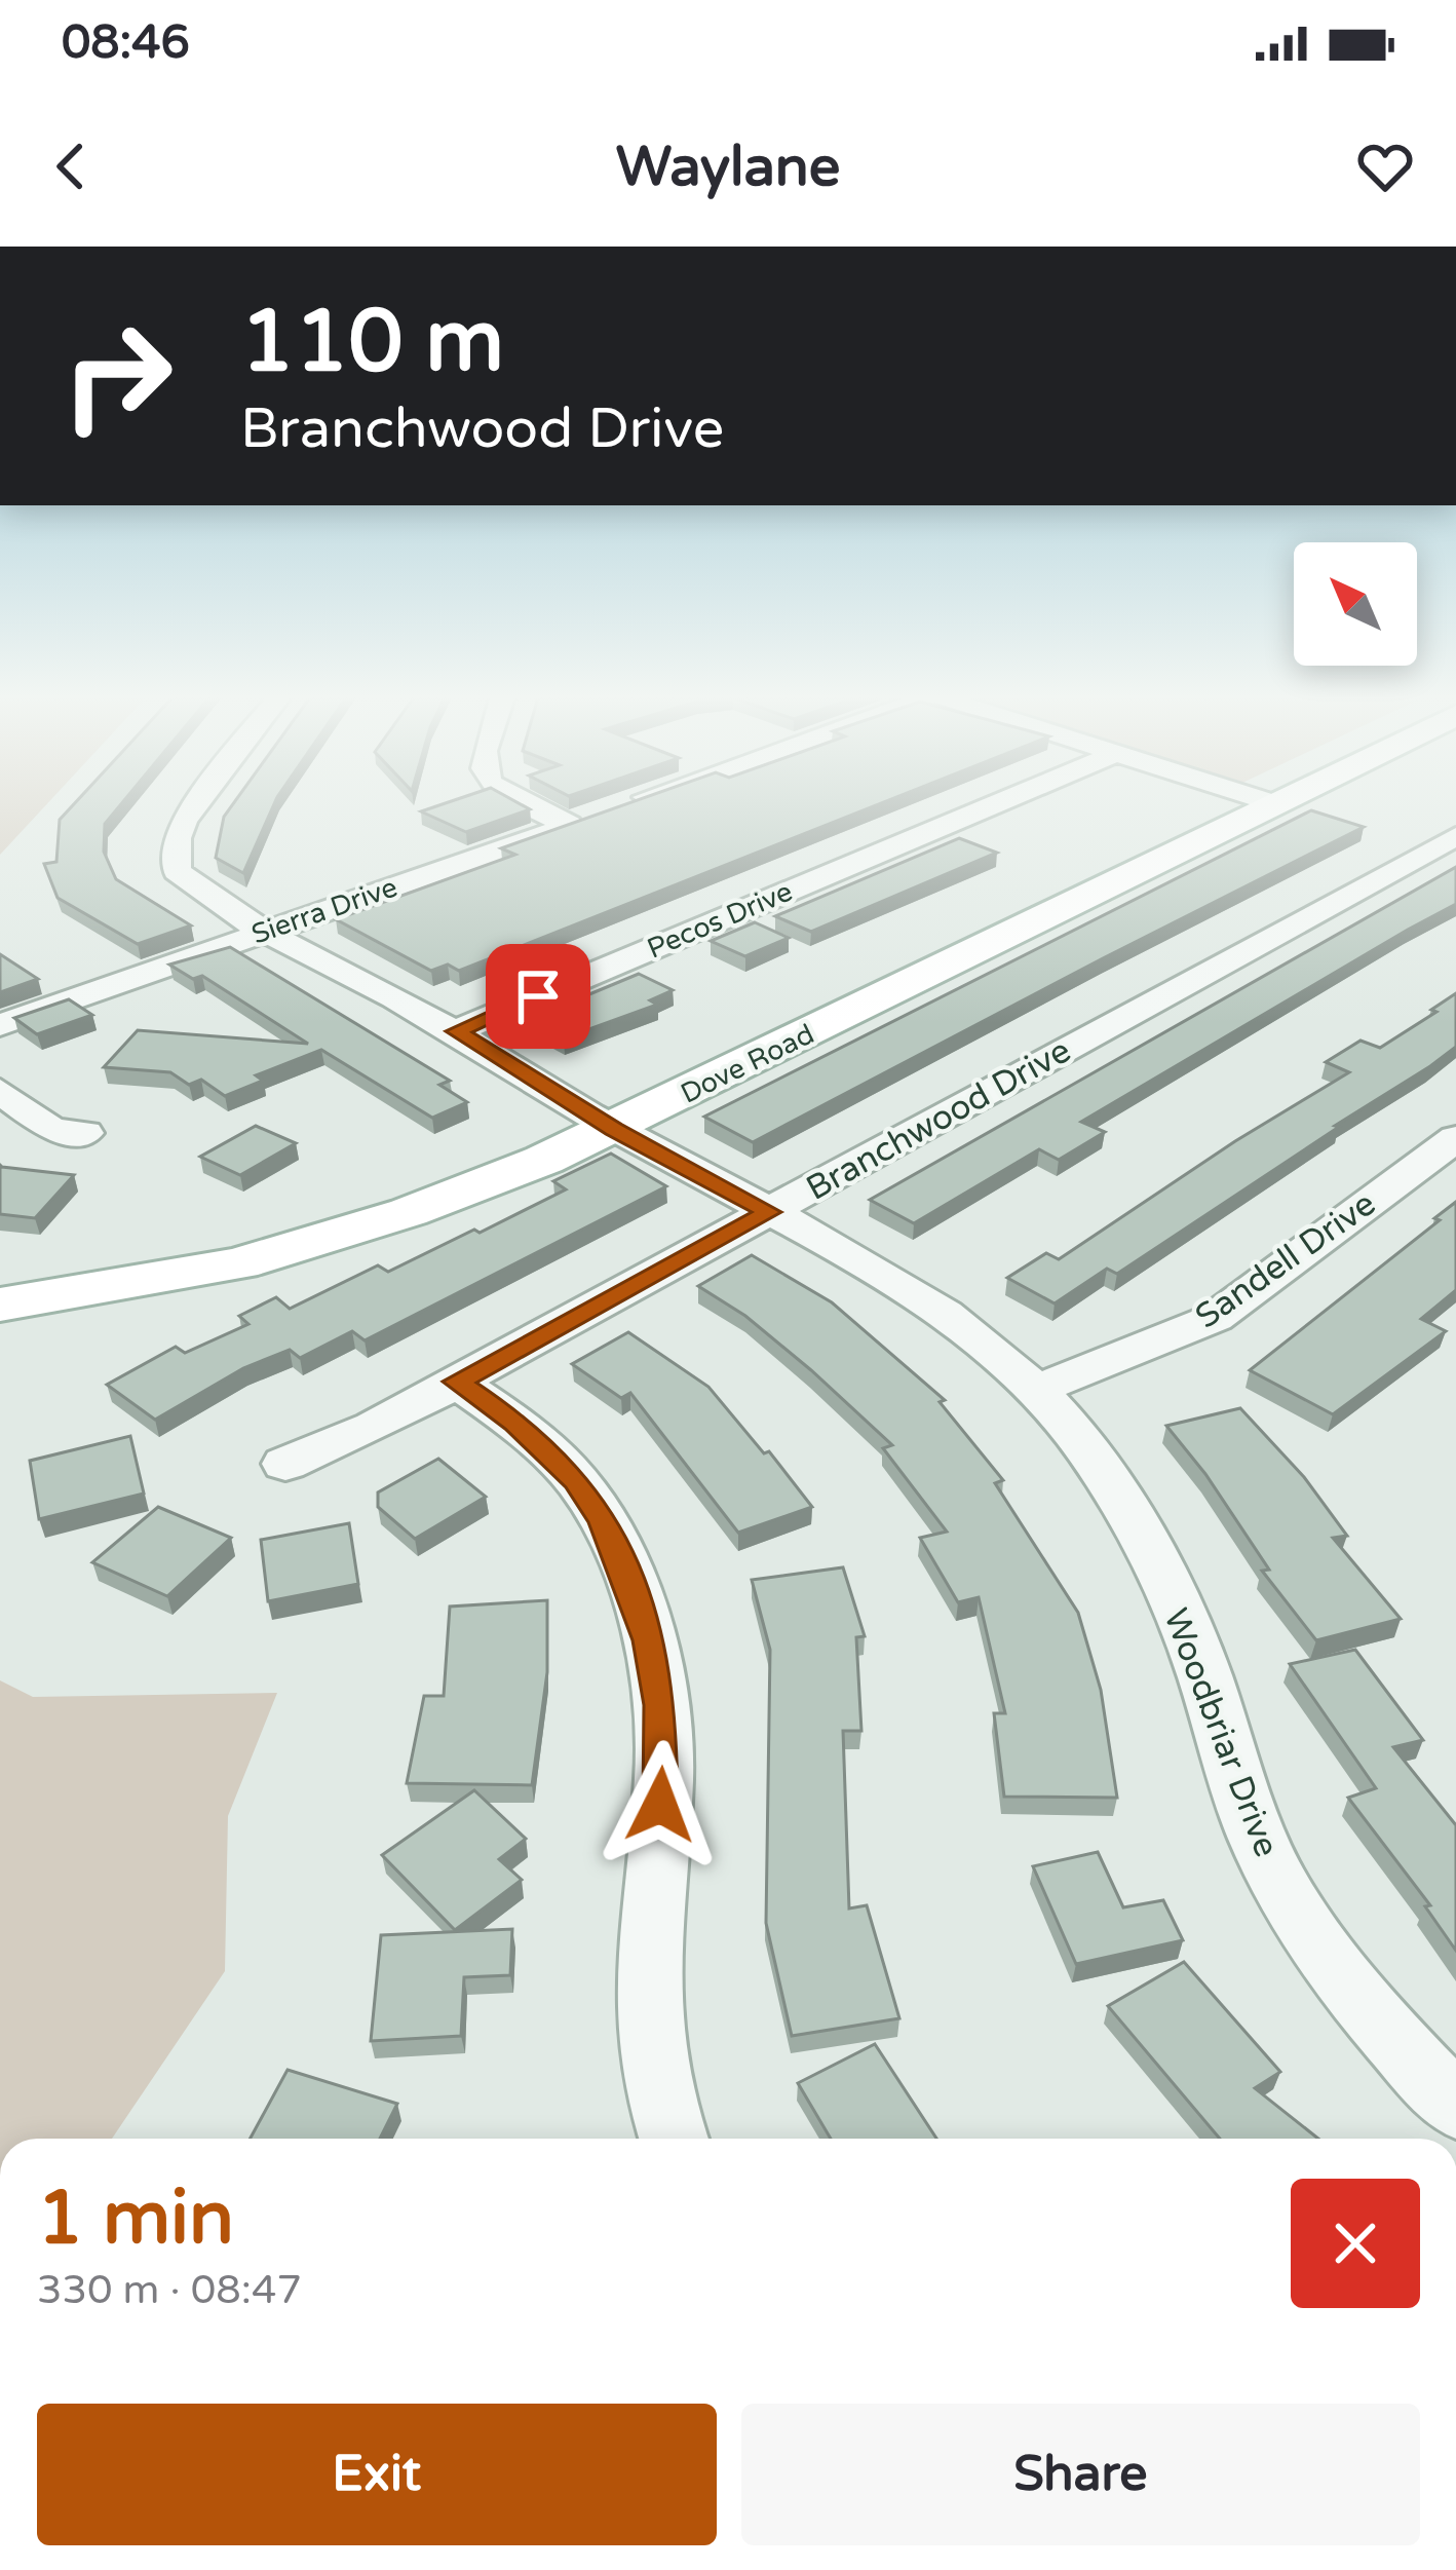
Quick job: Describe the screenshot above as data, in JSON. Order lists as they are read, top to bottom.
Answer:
{
  "streets": {
    "main road": ["Dove Road"],
    "street": [
      "Sierra Drive",
      "Pecos Drive",
      "Branchwood Drive",
      "Sandell Drive",
      "Woodbriar Drive"
    ]
  },
  "crossings": [
    ["Sierra Drive", "Woodbriar Drive"],
    ["Pecos Drive", "Woodbriar Drive"],
    ["Dove Road", "Woodbriar Drive"],
    ["Branchwood Drive", "Woodbriar Drive"],
    ["Sandell Drive", "Woodbriar Drive"]
  ],
  "north": "top left",
  "page": {
    "status": "08:46",
    "header": "Waylane",
    "turn": ["110 m", "Branchwood Drive"],
    "heading": ["1 min", "330 m · 08:47"],
    "buttons": ["Exit", "Share"]
  }
}
